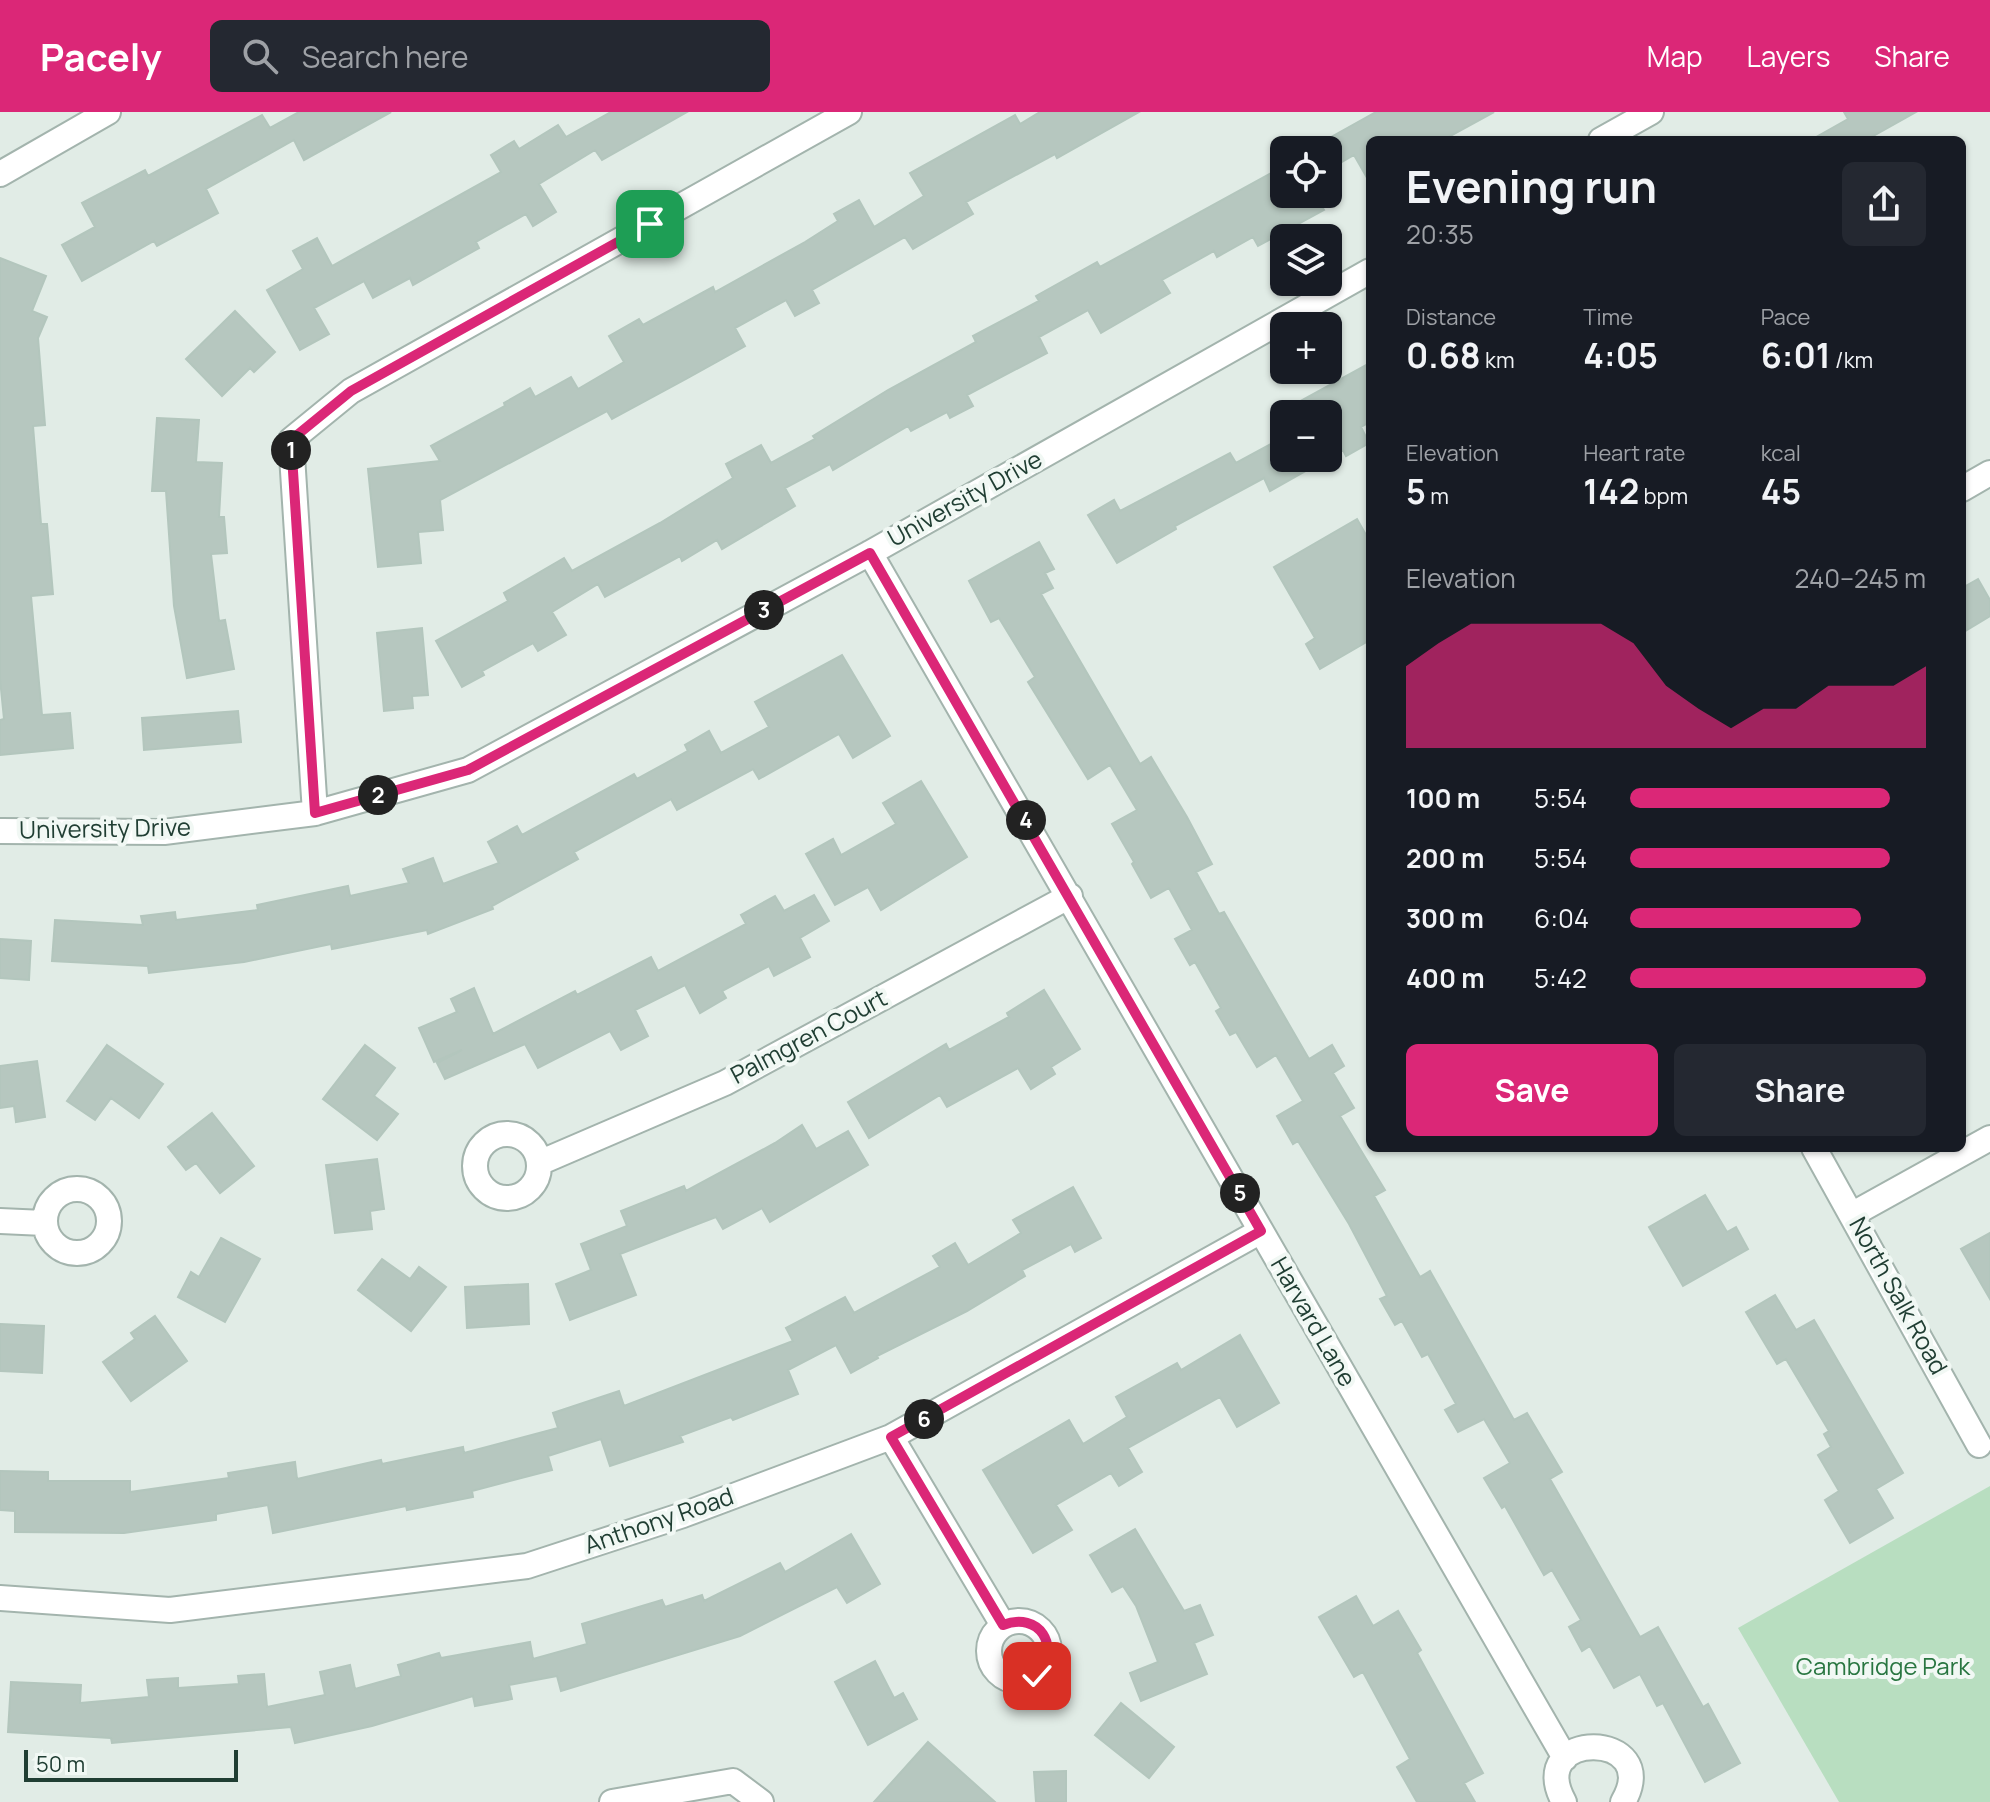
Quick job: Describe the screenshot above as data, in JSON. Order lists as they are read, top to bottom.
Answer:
{
  "streets": {
    "street": [
      "University Drive",
      "Palmgren Court",
      "North Salk Road",
      "Harvard Lane",
      "Anthony Road"
    ]
  },
  "crossings": [
    ["University Drive", "Harvard Lane"],
    ["Palmgren Court", "Harvard Lane"],
    ["Harvard Lane", "Anthony Road"]
  ],
  "parks": ["Cambridge Park"],
  "scale_bar": "50 m",
  "page": {
    "header": "Pacely",
    "search": "Search here",
    "nav": ["Map", "Layers", "Share"],
    "map_buttons": ["+", "−"],
    "heading": ["Evening run", "20:35"],
    "stats": [
      ["Distance", "0.68 km"],
      ["Time", "4:05"],
      ["Pace", "6:01 /km"],
      ["Elevation", "5 m"],
      ["Heart rate", "142 bpm"],
      ["kcal", "45"]
    ],
    "pins": [
      "1",
      "3",
      "2",
      "4",
      "5",
      "6"
    ],
    "chart": ["Elevation", "240–245 m"],
    "list": [
      {
        "name": "100 m",
        "note": "5:54"
      },
      {
        "name": "200 m",
        "note": "5:54"
      },
      {
        "name": "300 m",
        "note": "6:04"
      },
      {
        "name": "400 m",
        "note": "5:42"
      }
    ],
    "buttons": ["Save", "Share"],
    "scale": "50 m"
  }
}
